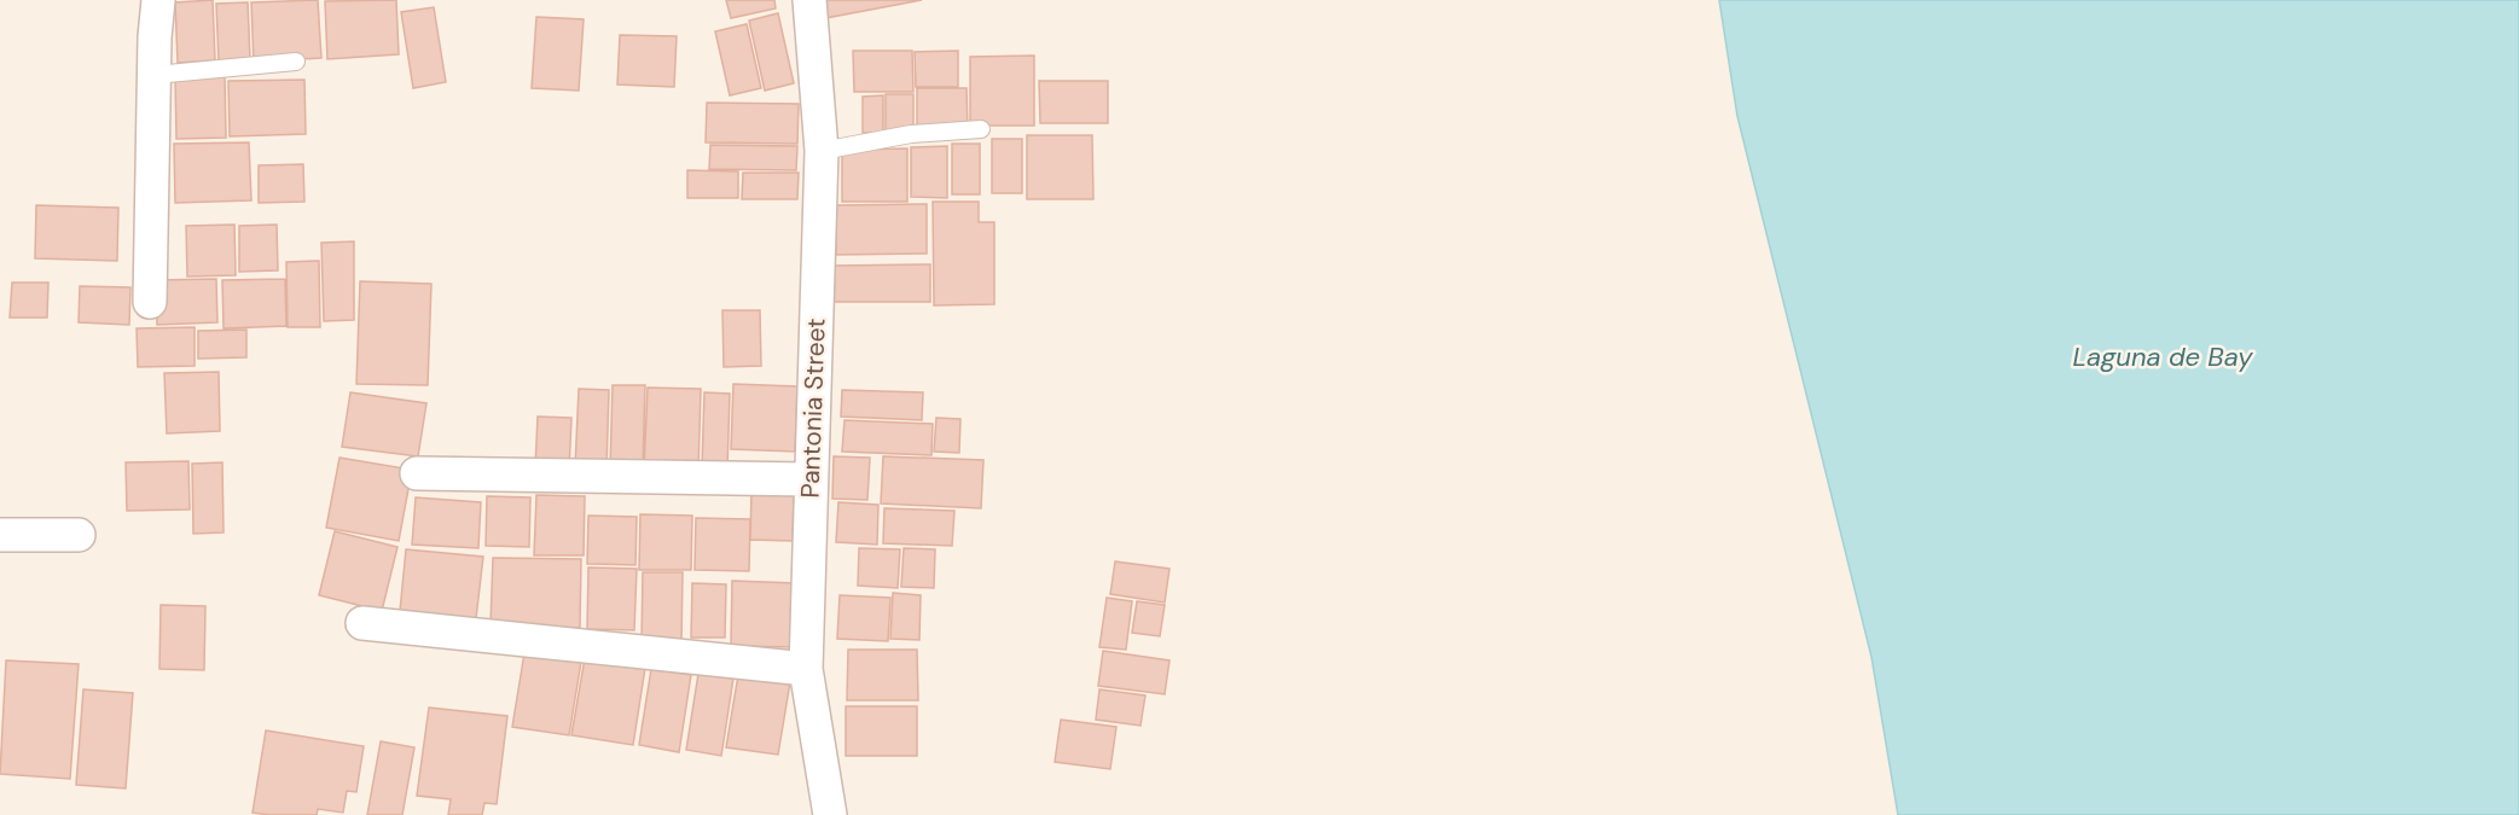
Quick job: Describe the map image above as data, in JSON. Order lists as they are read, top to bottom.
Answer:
{
  "streets": {
    "street": ["Pantonia Street"]
  },
  "water": ["Laguna de Bay"]
}
